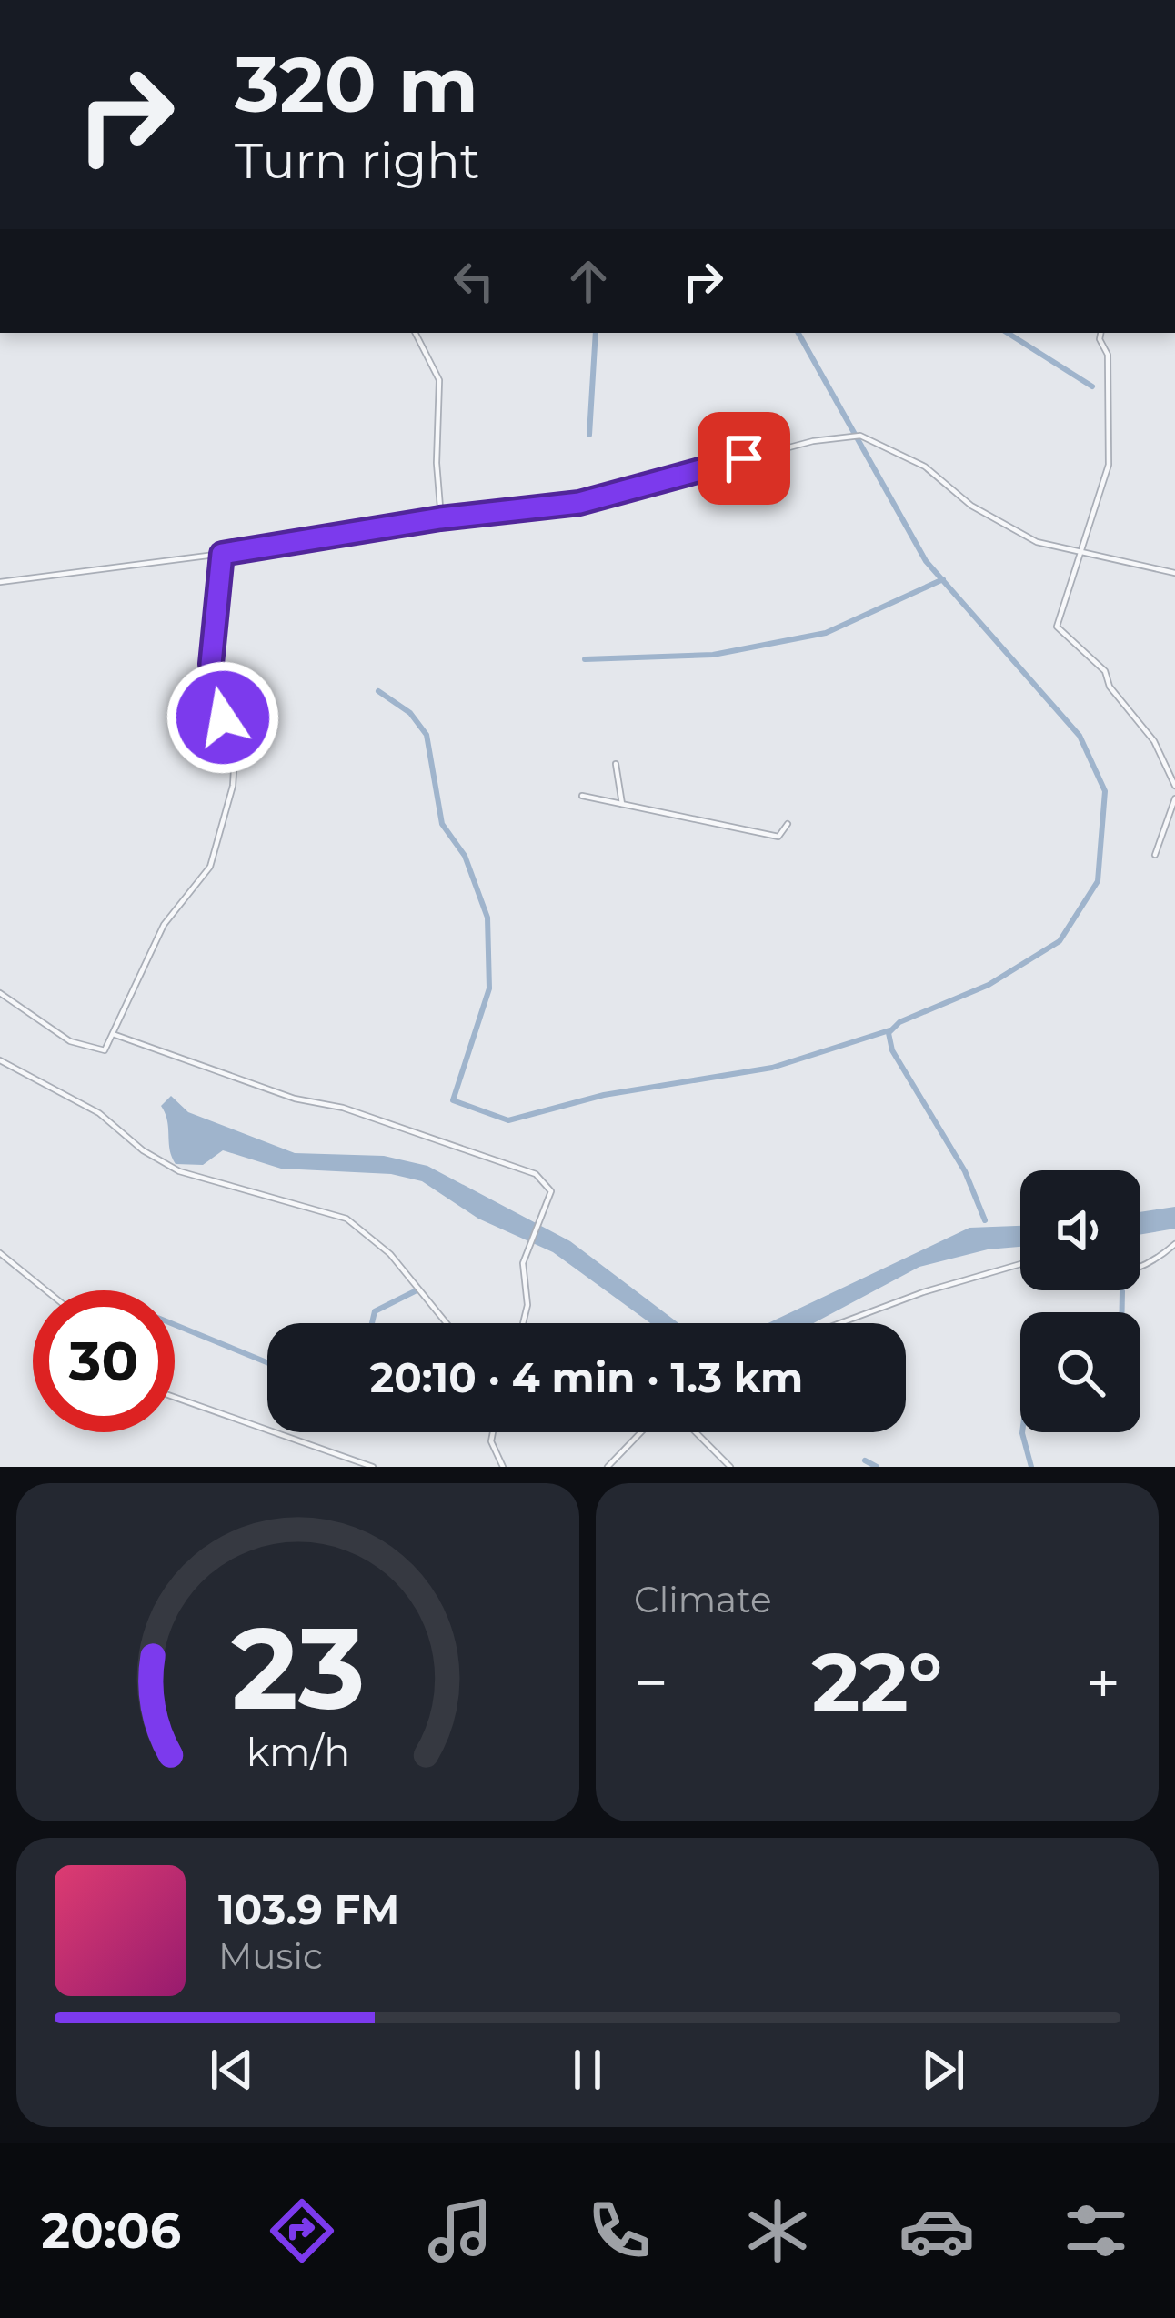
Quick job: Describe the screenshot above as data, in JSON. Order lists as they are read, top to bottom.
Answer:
{
  "page": {
    "turn": ["320 m", "Turn right"],
    "limit": "30",
    "trip": "20:10 · 4 min · 1.3 km",
    "tile": "Climate",
    "heat": ["−", "22°", "+"],
    "song": ["103.9 FM", "Music"],
    "tabs": "20:06",
    "gauge": ["23", "km/h"]
  }
}
